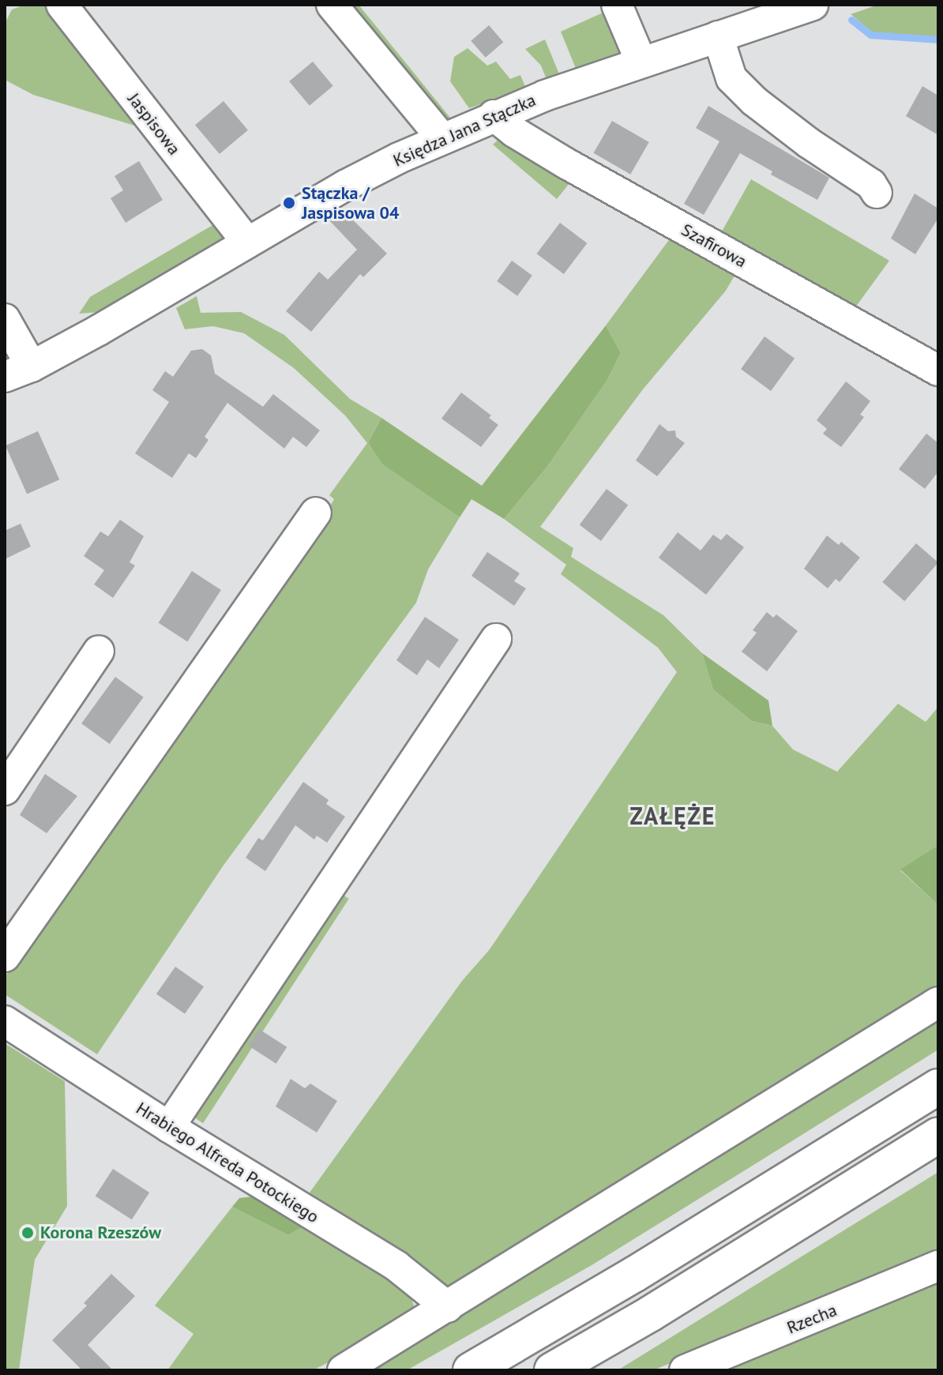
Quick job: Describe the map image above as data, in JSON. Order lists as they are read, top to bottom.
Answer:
{
  "streets": {
    "street": [
      "Jaspisowa",
      "Księdza Jana Stączka",
      "Szafirowa",
      "Hrabiego Alfreda Potockiego",
      "Rzecha"
    ]
  },
  "crossings": [
    ["Jaspisowa", "Księdza Jana Stączka"],
    ["Księdza Jana Stączka", "Szafirowa"]
  ],
  "districts": ["ZAŁĘŻE"],
  "places": ["Stączka / Jaspisowa 04", "Korona Rzeszów"]
}
